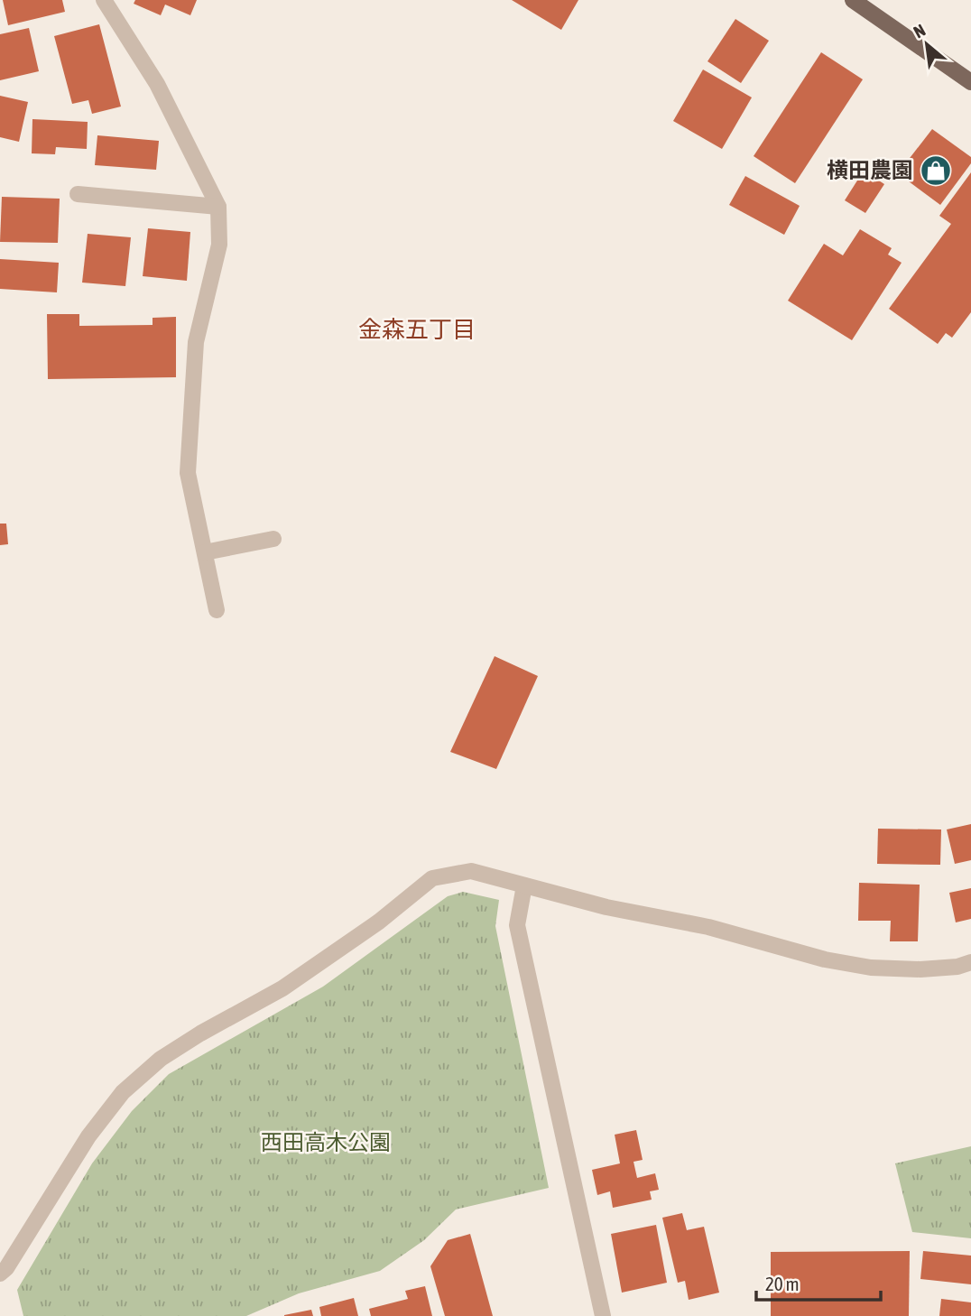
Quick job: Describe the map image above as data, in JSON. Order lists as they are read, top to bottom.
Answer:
{
  "districts": ["金森五丁目"],
  "parks": ["西田高木公園"],
  "places": {
    "shop": ["横田農園"]
  },
  "scale_bar": "20 m",
  "north": "top left"
}
